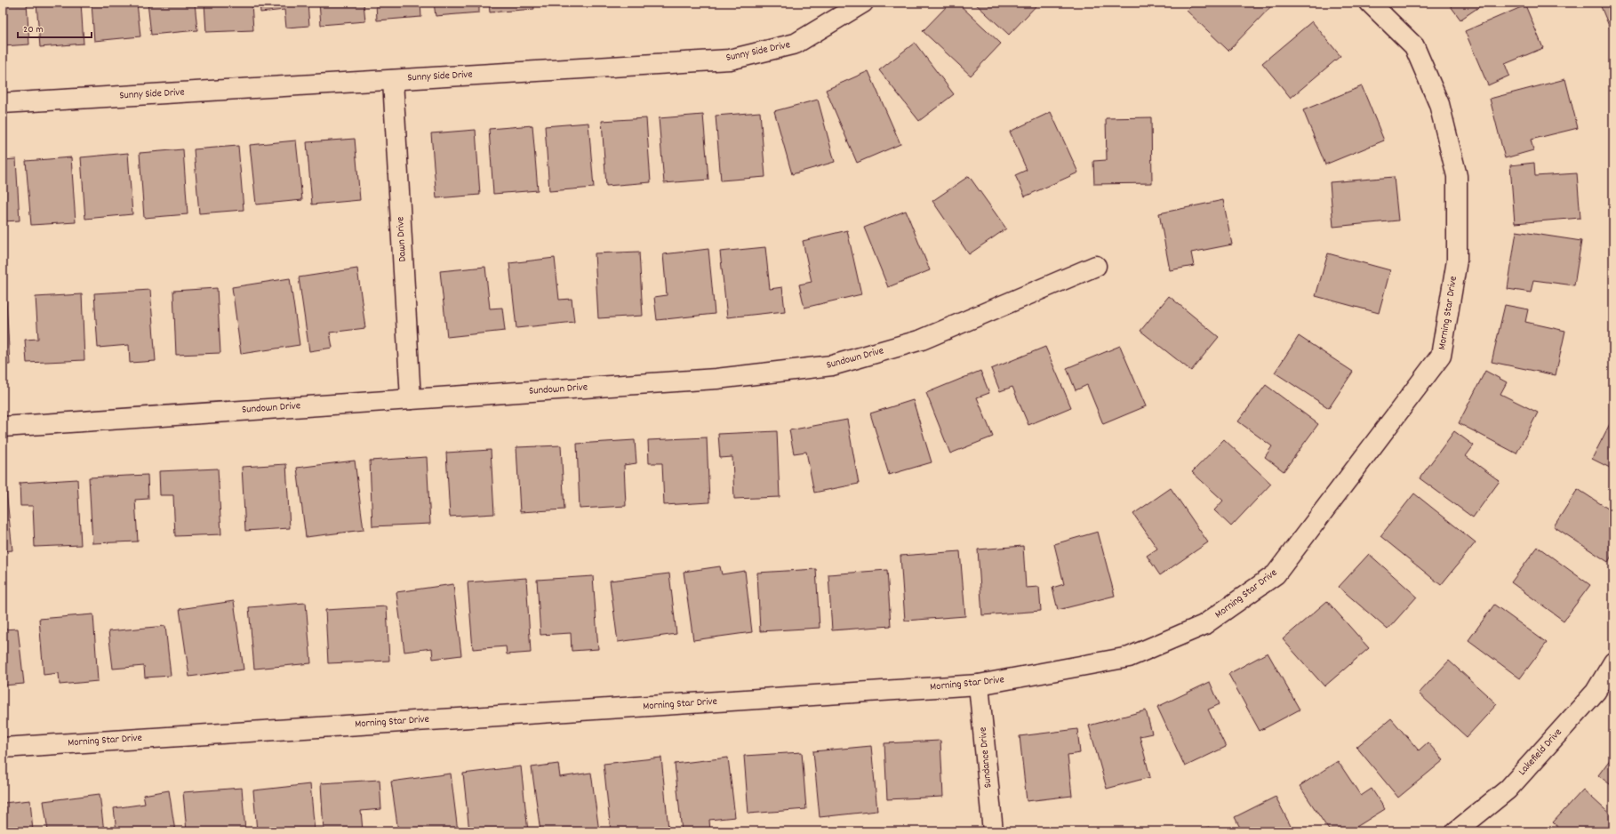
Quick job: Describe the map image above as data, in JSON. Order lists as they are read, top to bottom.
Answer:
{
  "streets": {
    "street": [
      "Sunny Side Drive",
      "Dawn Drive",
      "Morning Star Drive",
      "Sundown Drive",
      "Lakefield Drive",
      "Sundance Drive"
    ]
  },
  "crossings": [
    ["Sunny Side Drive", "Dawn Drive"],
    ["Dawn Drive", "Sundown Drive"],
    ["Morning Star Drive", "Sundance Drive"]
  ],
  "scale_bar": "20 m"
}
